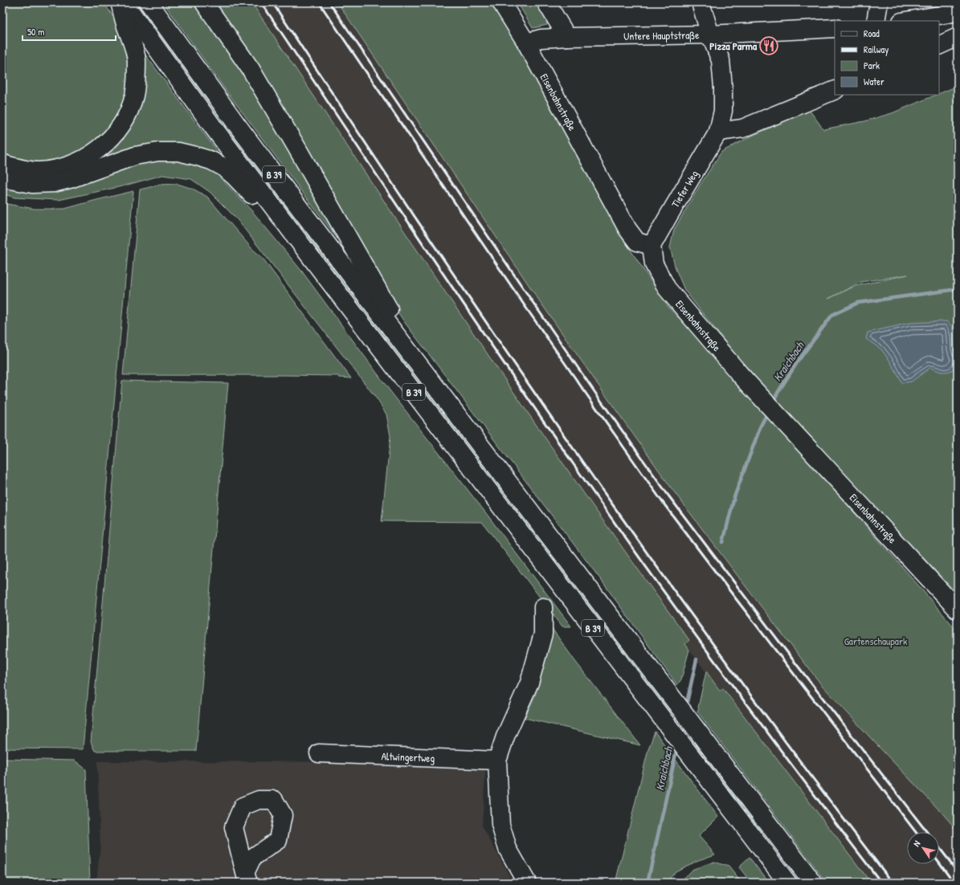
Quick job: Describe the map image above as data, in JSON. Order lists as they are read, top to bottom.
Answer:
{
  "streets": {
    "main road": [
      "Untere Hauptstraße",
      "Eisenbahnstraße",
      "B 39",
      "Tiefer Weg",
      "Altwingertweg"
    ]
  },
  "crossings": [
    ["Untere Hauptstraße", "Eisenbahnstraße"],
    ["Untere Hauptstraße", "Tiefer Weg"],
    ["Eisenbahnstraße", "Tiefer Weg"]
  ],
  "water": ["Kraichbach"],
  "parks": ["Gartenschaupark"],
  "places": {
    "restaurant": ["Pizza Parma"]
  },
  "legend": [
    "Road",
    "Railway",
    "Park",
    "Water"
  ],
  "scale_bar": "50 m",
  "north": "top left"
}
